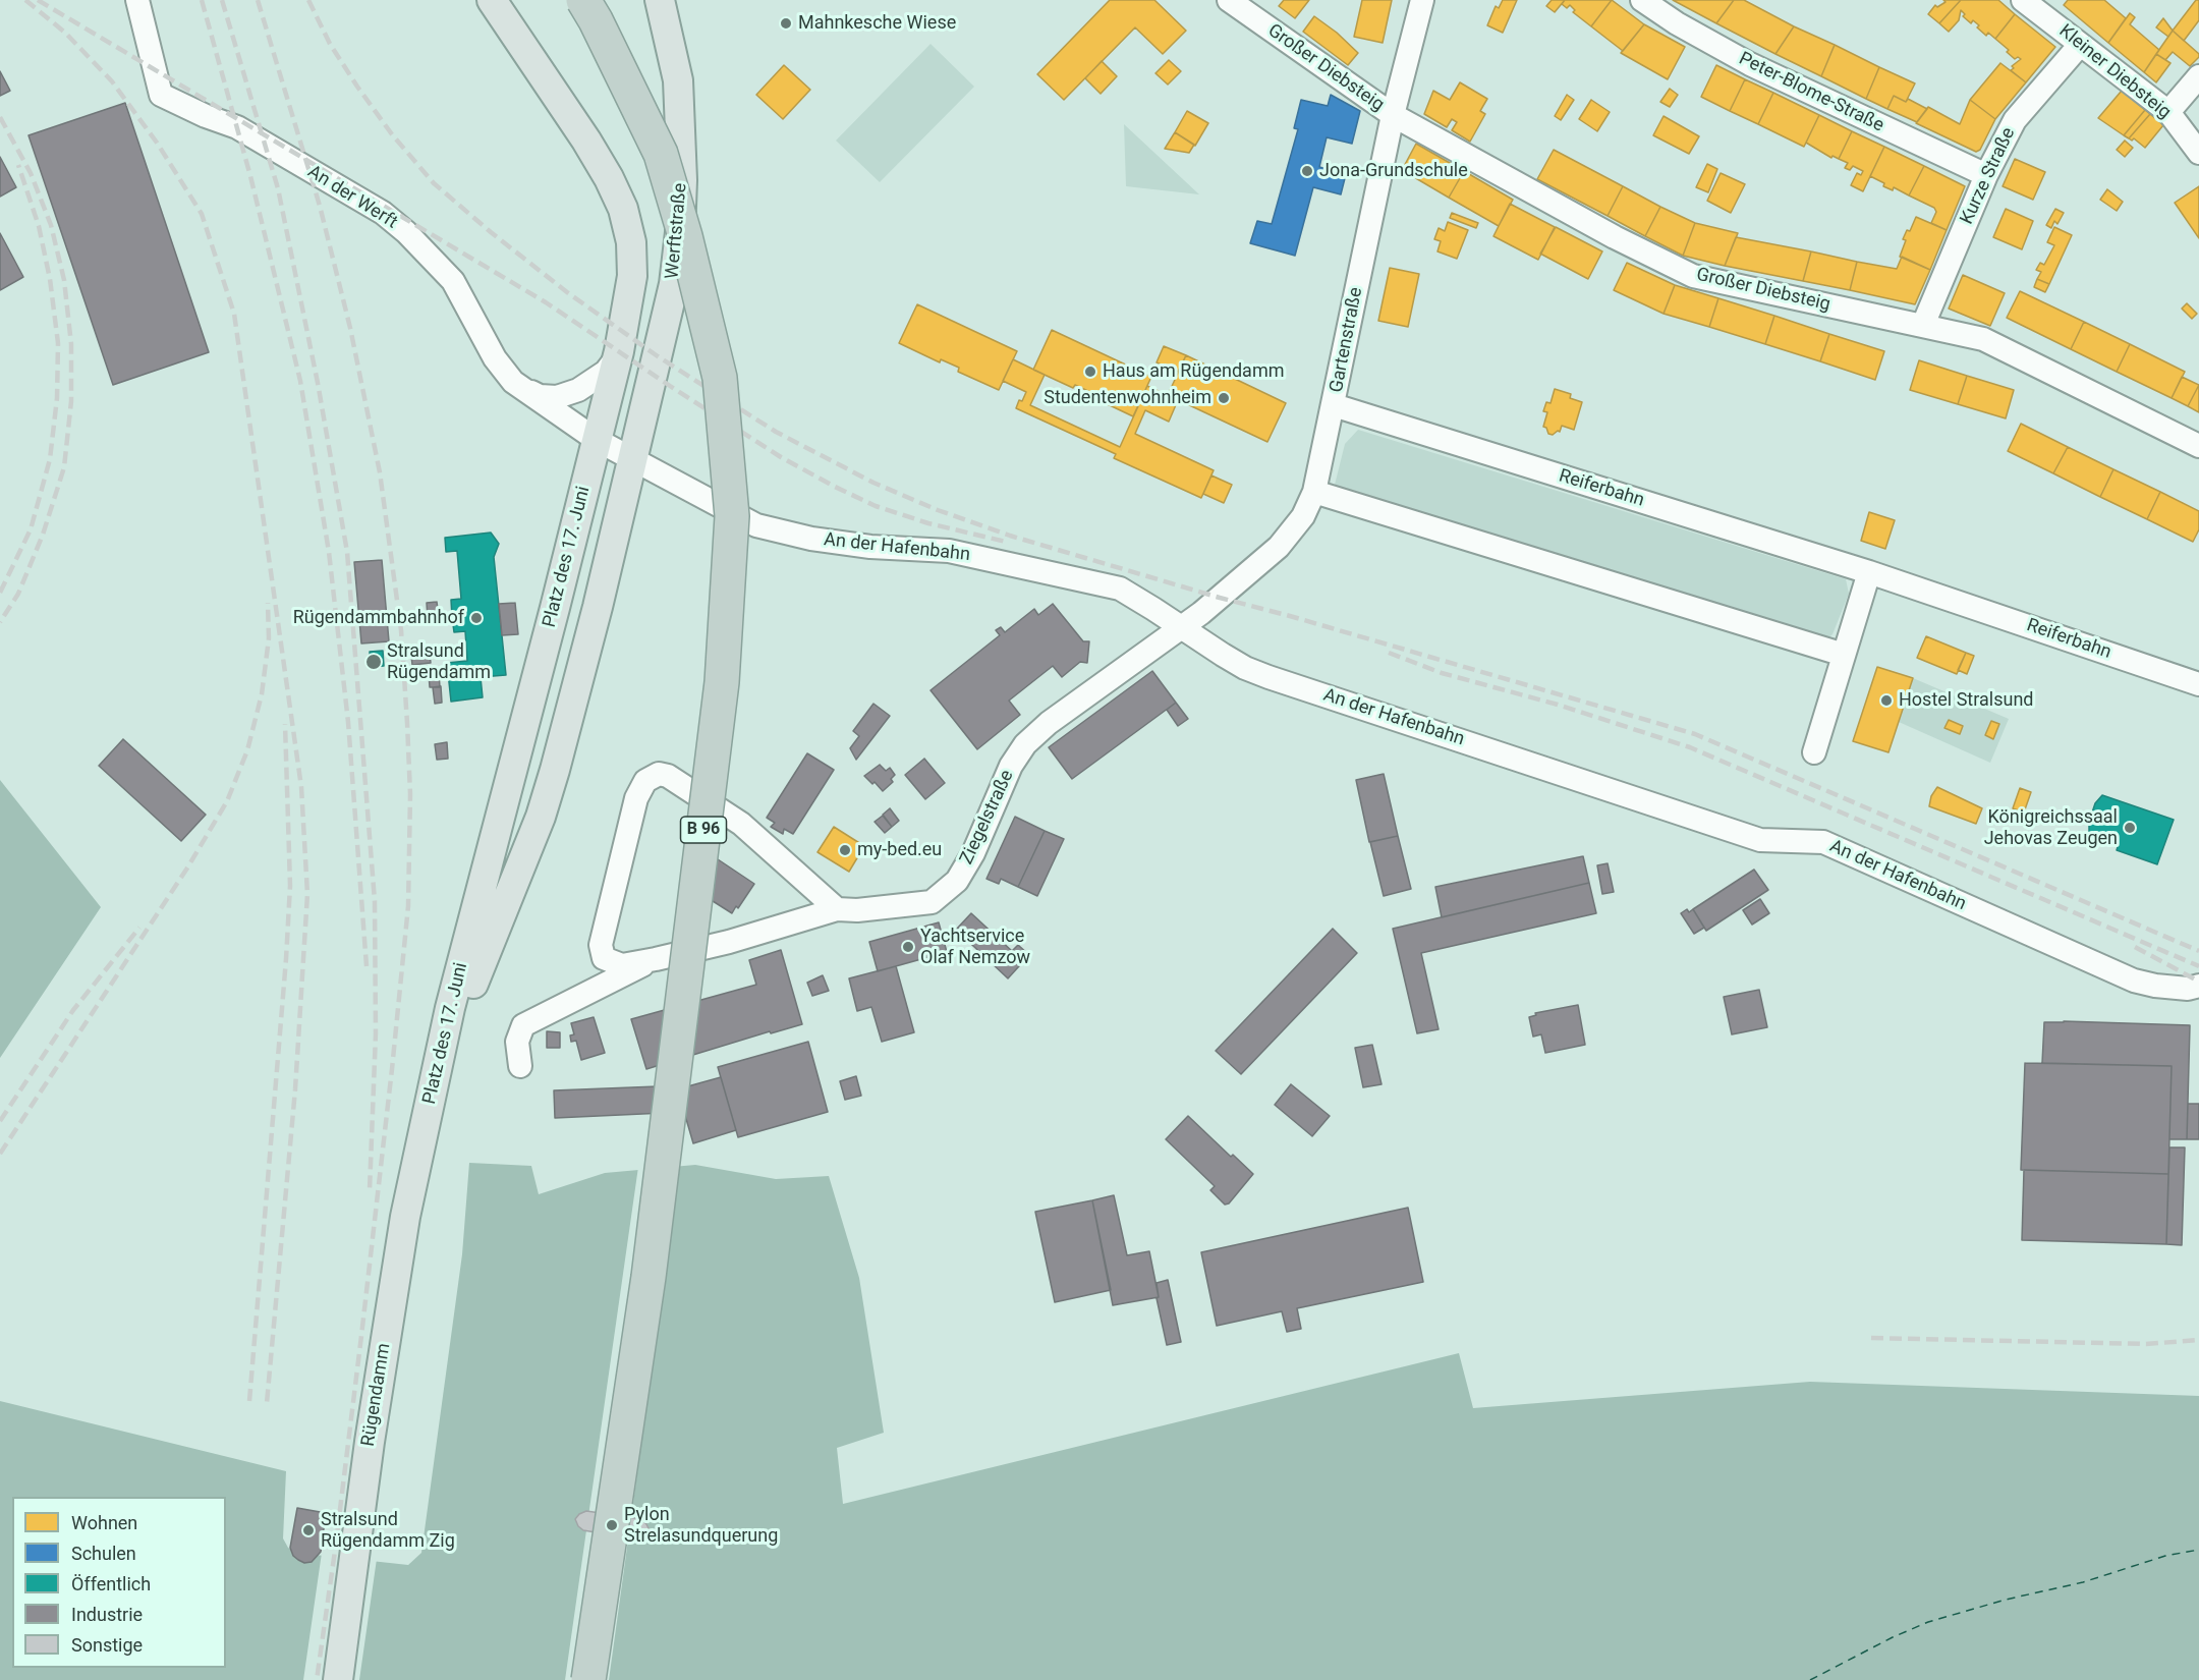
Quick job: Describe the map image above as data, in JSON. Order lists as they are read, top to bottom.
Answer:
{
  "streets": {
    "highway": ["B 96"],
    "main road": ["Werftstraße", "Platz des 17. Juni", "Rügendamm"],
    "street": [
      "Großer Diebsteig",
      "Kleiner Diebsteig",
      "Peter-Blome-Straße",
      "Kurze Straße",
      "An der Werft",
      "Gartenstraße",
      "Reiferbahn",
      "An der Hafenbahn",
      "Ziegelstraße"
    ]
  },
  "crossings": [
    ["Großer Diebsteig", "Kurze Straße"],
    ["Großer Diebsteig", "Gartenstraße"],
    ["Kleiner Diebsteig", "Kurze Straße"],
    ["Peter-Blome-Straße", "Kurze Straße"],
    ["An der Werft", "An der Hafenbahn"],
    ["An der Werft", "Platz des 17. Juni"],
    ["Werftstraße", "An der Hafenbahn"],
    ["Werftstraße", "Platz des 17. Juni"],
    ["Gartenstraße", "Reiferbahn"],
    ["Gartenstraße", "An der Hafenbahn"],
    ["Gartenstraße", "Ziegelstraße"],
    ["An der Hafenbahn", "Platz des 17. Juni"],
    ["An der Hafenbahn", "Ziegelstraße"],
    ["Platz des 17. Juni", "Rügendamm"]
  ],
  "places": [
    "Mahnkesche Wiese",
    "Jona-Grundschule",
    "Haus am Rügendamm",
    "Studentenwohnheim",
    "Rügendammbahnhof",
    "Stralsund Rügendamm",
    "Hostel Stralsund",
    "Königreichssaal Jehovas Zeugen",
    "my-bed.eu",
    "Yachtservice Olaf Nemzow",
    "Pylon Strelasundquerung",
    "Stralsund Rügendamm Zig"
  ],
  "legend": [
    "Wohnen",
    "Schulen",
    "Öffentlich",
    "Industrie",
    "Sonstige"
  ]
}
